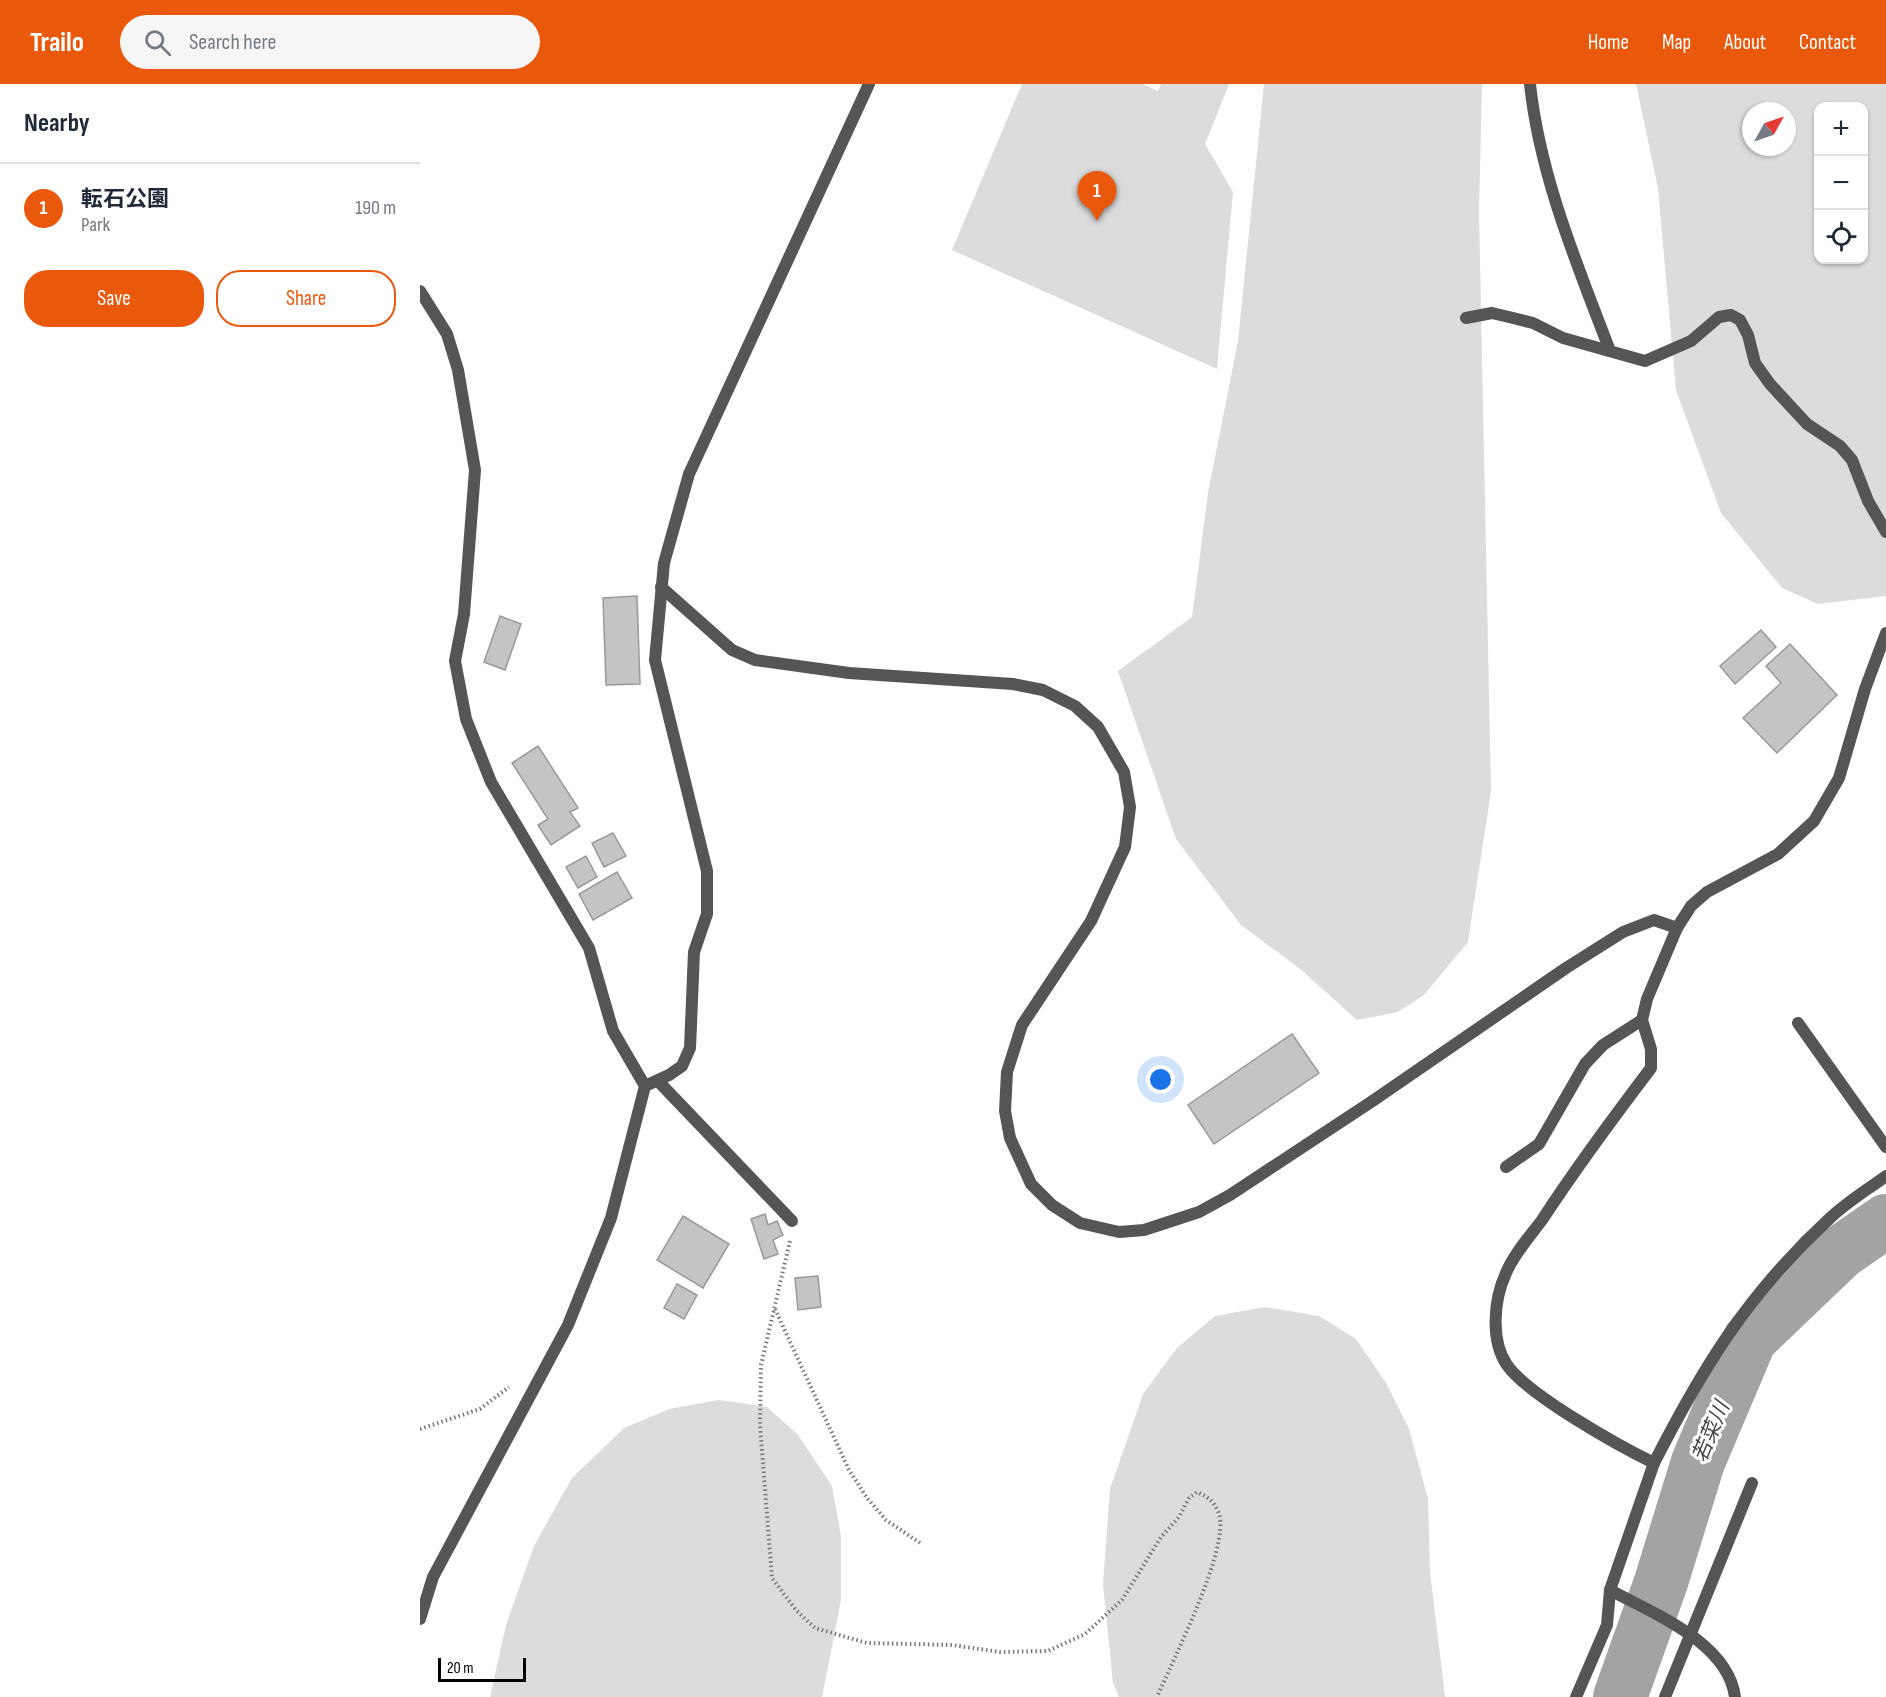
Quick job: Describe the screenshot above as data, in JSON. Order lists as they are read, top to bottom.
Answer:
{
  "water": ["若菜川"],
  "scale_bar": "20 m",
  "north": "top right",
  "page": {
    "header": "Trailo",
    "search": "Search here",
    "nav": [
      "Home",
      "Map",
      "About",
      "Contact"
    ],
    "heading": "Nearby",
    "map_buttons": ["+", "−"],
    "list": [
      {
        "mark": "1",
        "name": "転石公園",
        "note": "Park",
        "value": "190 m"
      }
    ],
    "pins": "1",
    "buttons": ["Save", "Share"],
    "scale": "20 m"
  }
}
